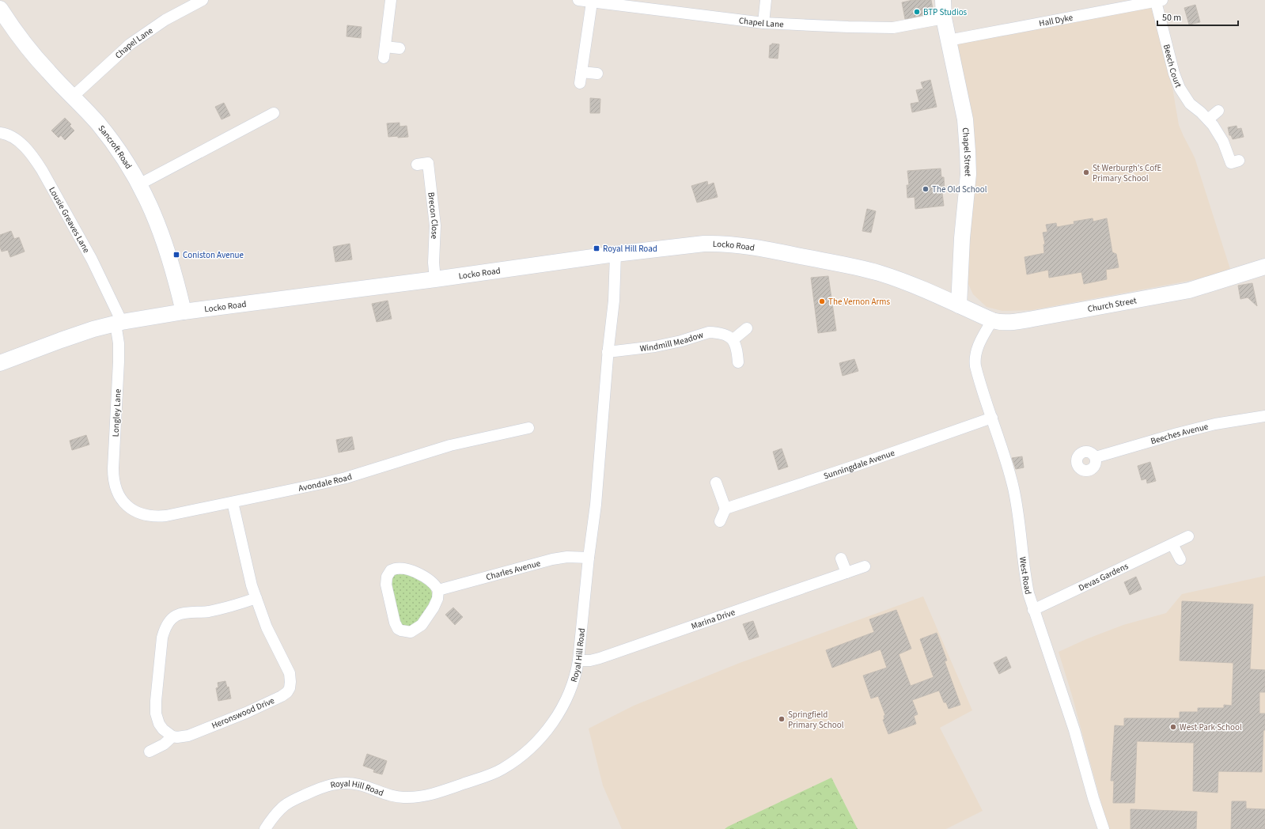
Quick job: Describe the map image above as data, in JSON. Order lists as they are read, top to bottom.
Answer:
{
  "streets": {
    "street": [
      "Hall Dyke",
      "Chapel Lane",
      "Beech Court",
      "Sancroft Road",
      "Chapel Street",
      "Brecon Close",
      "Lousie Greaves Lane",
      "Locko Road",
      "Church Street",
      "Windmill Meadow",
      "Longley Lane",
      "Beeches Avenue",
      "Sunningdale Avenue",
      "Avondale Road",
      "Charles Avenue",
      "West Road",
      "Devas Gardens",
      "Marina Drive",
      "Royal Hill Road",
      "Heronswood Drive"
    ]
  },
  "crossings": [
    ["Hall Dyke", "Beech Court"],
    ["Hall Dyke", "Chapel Street"],
    ["Chapel Lane", "Sancroft Road"],
    ["Chapel Lane", "Chapel Street"],
    ["Sancroft Road", "Locko Road"],
    ["Chapel Street", "Locko Road"],
    ["Chapel Street", "Church Street"],
    ["Brecon Close", "Locko Road"],
    ["Lousie Greaves Lane", "Locko Road"],
    ["Lousie Greaves Lane", "Longley Lane"],
    ["Locko Road", "Church Street"],
    ["Locko Road", "Longley Lane"],
    ["Locko Road", "Royal Hill Road"],
    ["Church Street", "West Road"],
    ["Windmill Meadow", "Royal Hill Road"],
    ["Longley Lane", "Avondale Road"],
    ["Sunningdale Avenue", "West Road"],
    ["Avondale Road", "Heronswood Drive"],
    ["Charles Avenue", "Royal Hill Road"],
    ["West Road", "Devas Gardens"],
    ["Marina Drive", "Royal Hill Road"]
  ],
  "places": {
    "other": [
      "BTP Studios",
      "St Werburgh's CofE Primary School",
      "The Old School",
      "The Vernon Arms",
      "Springfield Primary School",
      "West Park School"
    ],
    "transit": ["Royal Hill Road", "Coniston Avenue"]
  },
  "scale_bar": "50 m"
}
